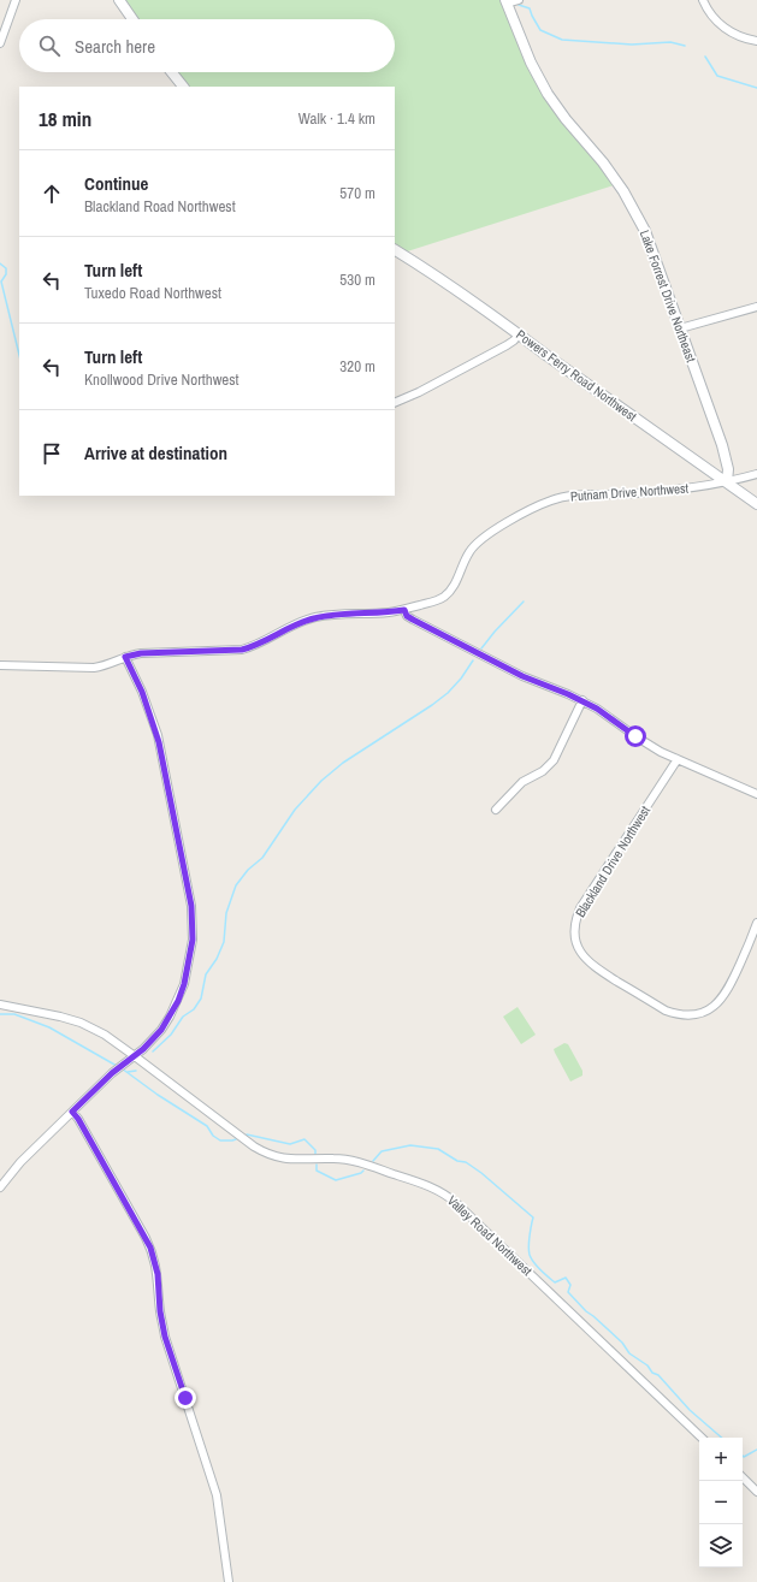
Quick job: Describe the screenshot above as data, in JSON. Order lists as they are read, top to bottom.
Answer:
{
  "streets": {
    "street": [
      "Lake Forrest Drive Northeast",
      "Powers Ferry Road Northwest",
      "Putnam Drive Northwest",
      "Blackland Drive Northwest",
      "Valley Road Northwest"
    ]
  },
  "crossings": [
    ["Lake Forrest Drive Northeast", "Powers Ferry Road Northwest"],
    ["Lake Forrest Drive Northeast", "Putnam Drive Northwest"],
    ["Powers Ferry Road Northwest", "Putnam Drive Northwest"]
  ],
  "page": {
    "search": "Search here",
    "heading": ["18 min", "Walk · 1.4 km"],
    "list": [
      ["Continue", "Blackland Road Northwest", "570 m"],
      ["Turn left", "Tuxedo Road Northwest", "530 m"],
      ["Turn left", "Knollwood Drive Northwest", "320 m"],
      "Arrive at destination"
    ],
    "map_buttons": ["+", "−"]
  }
}
